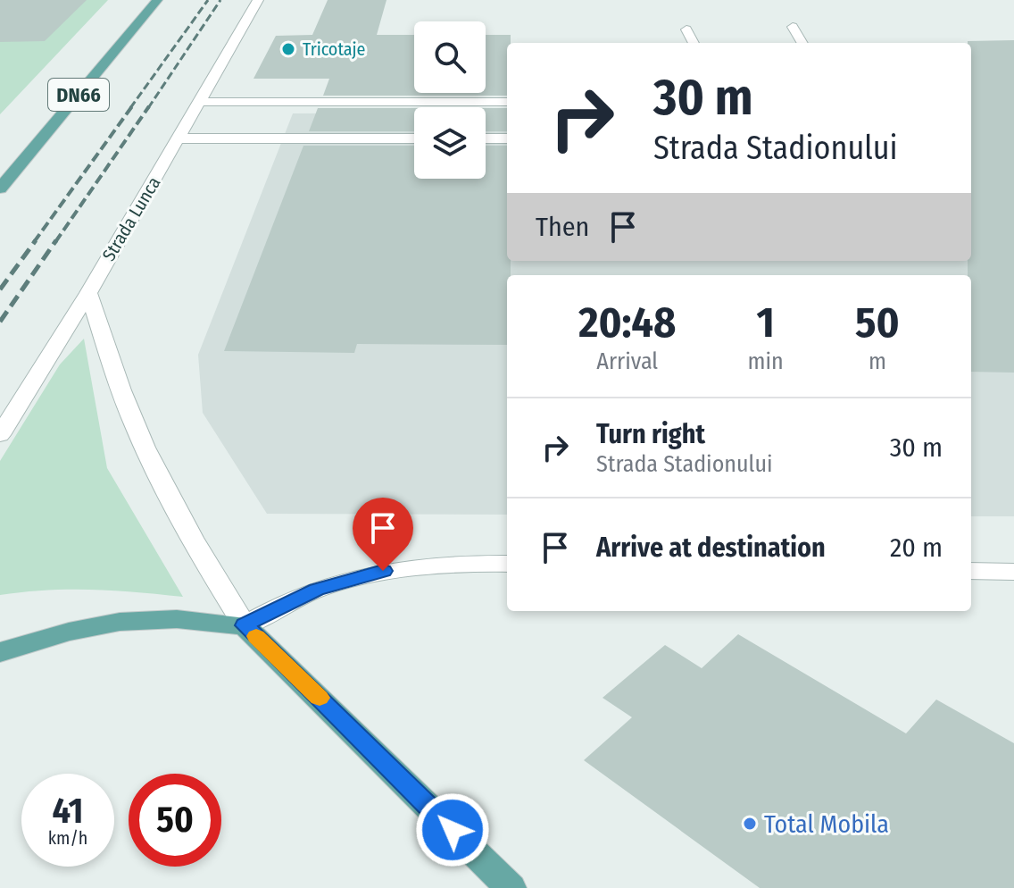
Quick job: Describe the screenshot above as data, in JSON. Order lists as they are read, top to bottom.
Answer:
{
  "streets": {
    "main road": ["DN66"],
    "street": ["Strada Lunca"]
  },
  "places": ["Tricotaje", "Total Mobila"],
  "page": {
    "turn": ["30 m", "Strada Stadionului"],
    "then": "Then",
    "eta": [
      "20:48",
      "Arrival",
      "1",
      "min",
      "50",
      "m"
    ],
    "list": [
      {
        "name": "Turn right",
        "note": "Strada Stadionului",
        "value": "30 m"
      },
      {
        "name": "Arrive at destination",
        "value": "20 m"
      }
    ],
    "speed": "41 km/h",
    "limit": "50"
  }
}
